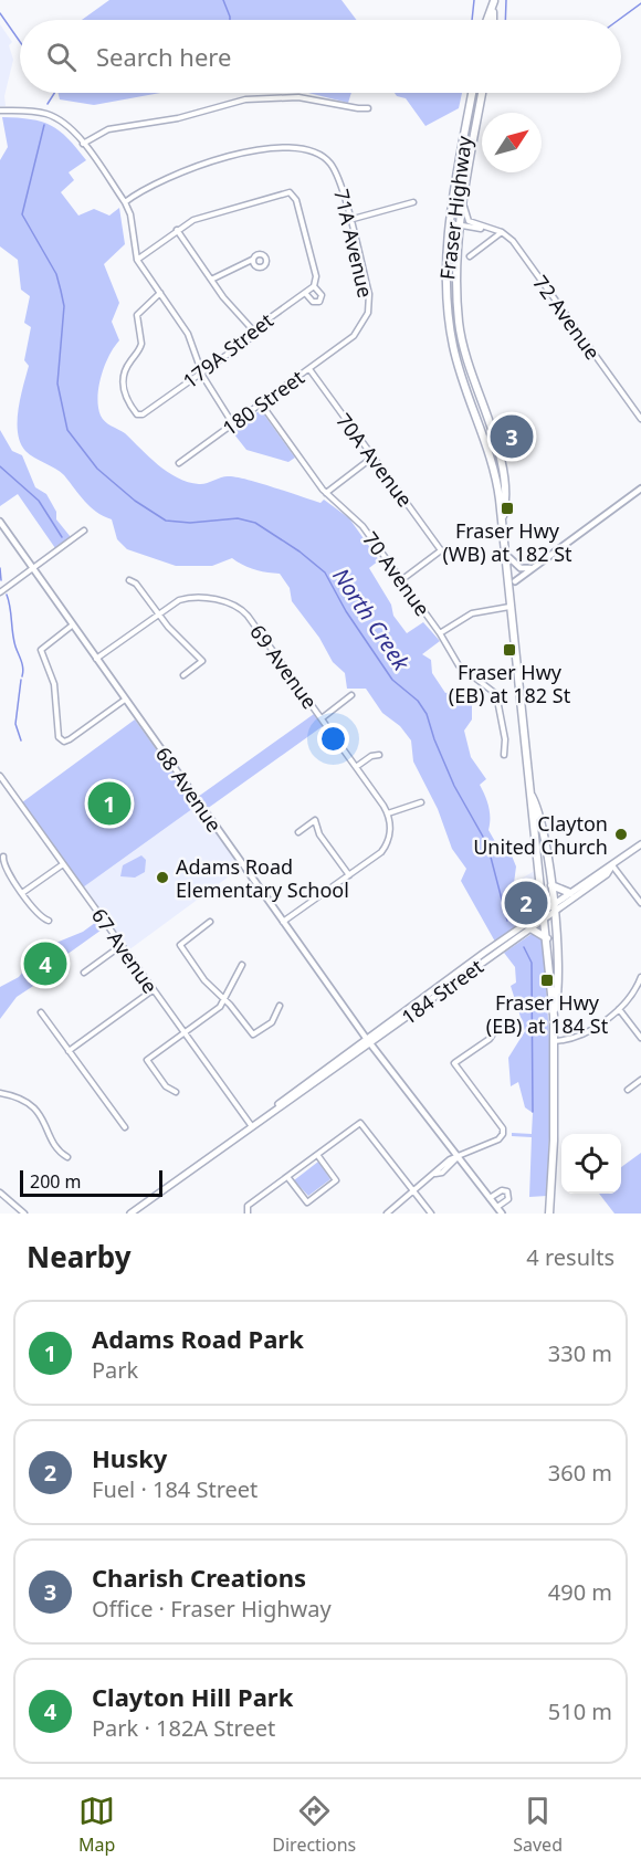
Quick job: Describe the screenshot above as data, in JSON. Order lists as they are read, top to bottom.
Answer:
{
  "streets": {
    "main road": ["Fraser Highway", "184 Street"],
    "street": [
      "71A Avenue",
      "72 Avenue",
      "179A Street",
      "180 Street",
      "70A Avenue",
      "70 Avenue",
      "69 Avenue",
      "68 Avenue",
      "67 Avenue"
    ]
  },
  "crossings": [
    ["Fraser Highway", "184 Street"],
    ["71A Avenue", "180 Street"],
    ["180 Street", "70A Avenue"],
    ["180 Street", "70 Avenue"],
    ["70A Avenue", "70 Avenue"],
    ["68 Avenue", "184 Street"],
    ["67 Avenue", "184 Street"]
  ],
  "water": ["North Creek"],
  "places": {
    "transit": ["Fraser Hwy (WB) at 182 St", "Fraser Hwy (EB) at 182 St", "Fraser Hwy (EB) at 184 St"],
    "other": ["Clayton United Church", "Adams Road Elementary School"]
  },
  "scale_bar": "200 m",
  "north": "top right",
  "page": {
    "search": "Search here",
    "pins": [
      "3",
      "1",
      "2",
      "4"
    ],
    "scale": "200 m",
    "heading": ["Nearby", "4 results"],
    "list": [
      {
        "mark": "1",
        "name": "Adams Road Park",
        "note": "Park",
        "value": "330 m"
      },
      {
        "mark": "2",
        "name": "Husky",
        "note": "Fuel · 184 Street",
        "value": "360 m"
      },
      {
        "mark": "3",
        "name": "Charish Creations",
        "note": "Office · Fraser Highway",
        "value": "490 m"
      },
      {
        "mark": "4",
        "name": "Clayton Hill Park",
        "note": "Park · 182A Street",
        "value": "510 m"
      }
    ],
    "nav": ["Map", "Directions", "Saved"]
  }
}
